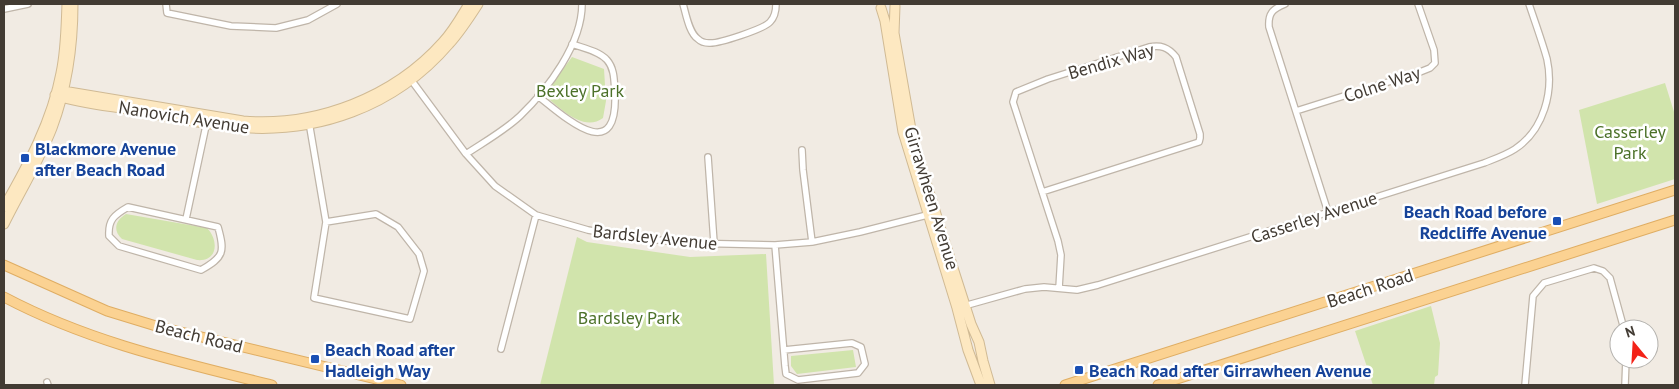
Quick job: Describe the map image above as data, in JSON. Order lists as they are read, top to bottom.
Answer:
{
  "streets": {
    "main road": ["Beach Road"],
    "street": [
      "Bendix Way",
      "Colne Way",
      "Nanovich Avenue",
      "Girrawheen Avenue",
      "Casserley Avenue",
      "Bardsley Avenue"
    ]
  },
  "crossings": [
    ["Bendix Way", "Casserley Avenue"],
    ["Nanovich Avenue", "Bardsley Avenue"],
    ["Girrawheen Avenue", "Casserley Avenue"],
    ["Girrawheen Avenue", "Bardsley Avenue"]
  ],
  "parks": ["Bexley Park", "Casserley Park", "Bardsley Park"],
  "places": {
    "transit": [
      "Blackmore Avenue after Beach Road",
      "Beach Road before Redcliffe Avenue",
      "Beach Road after Hadleigh Way",
      "Beach Road after Girrawheen Avenue"
    ]
  },
  "north": "top"
}
